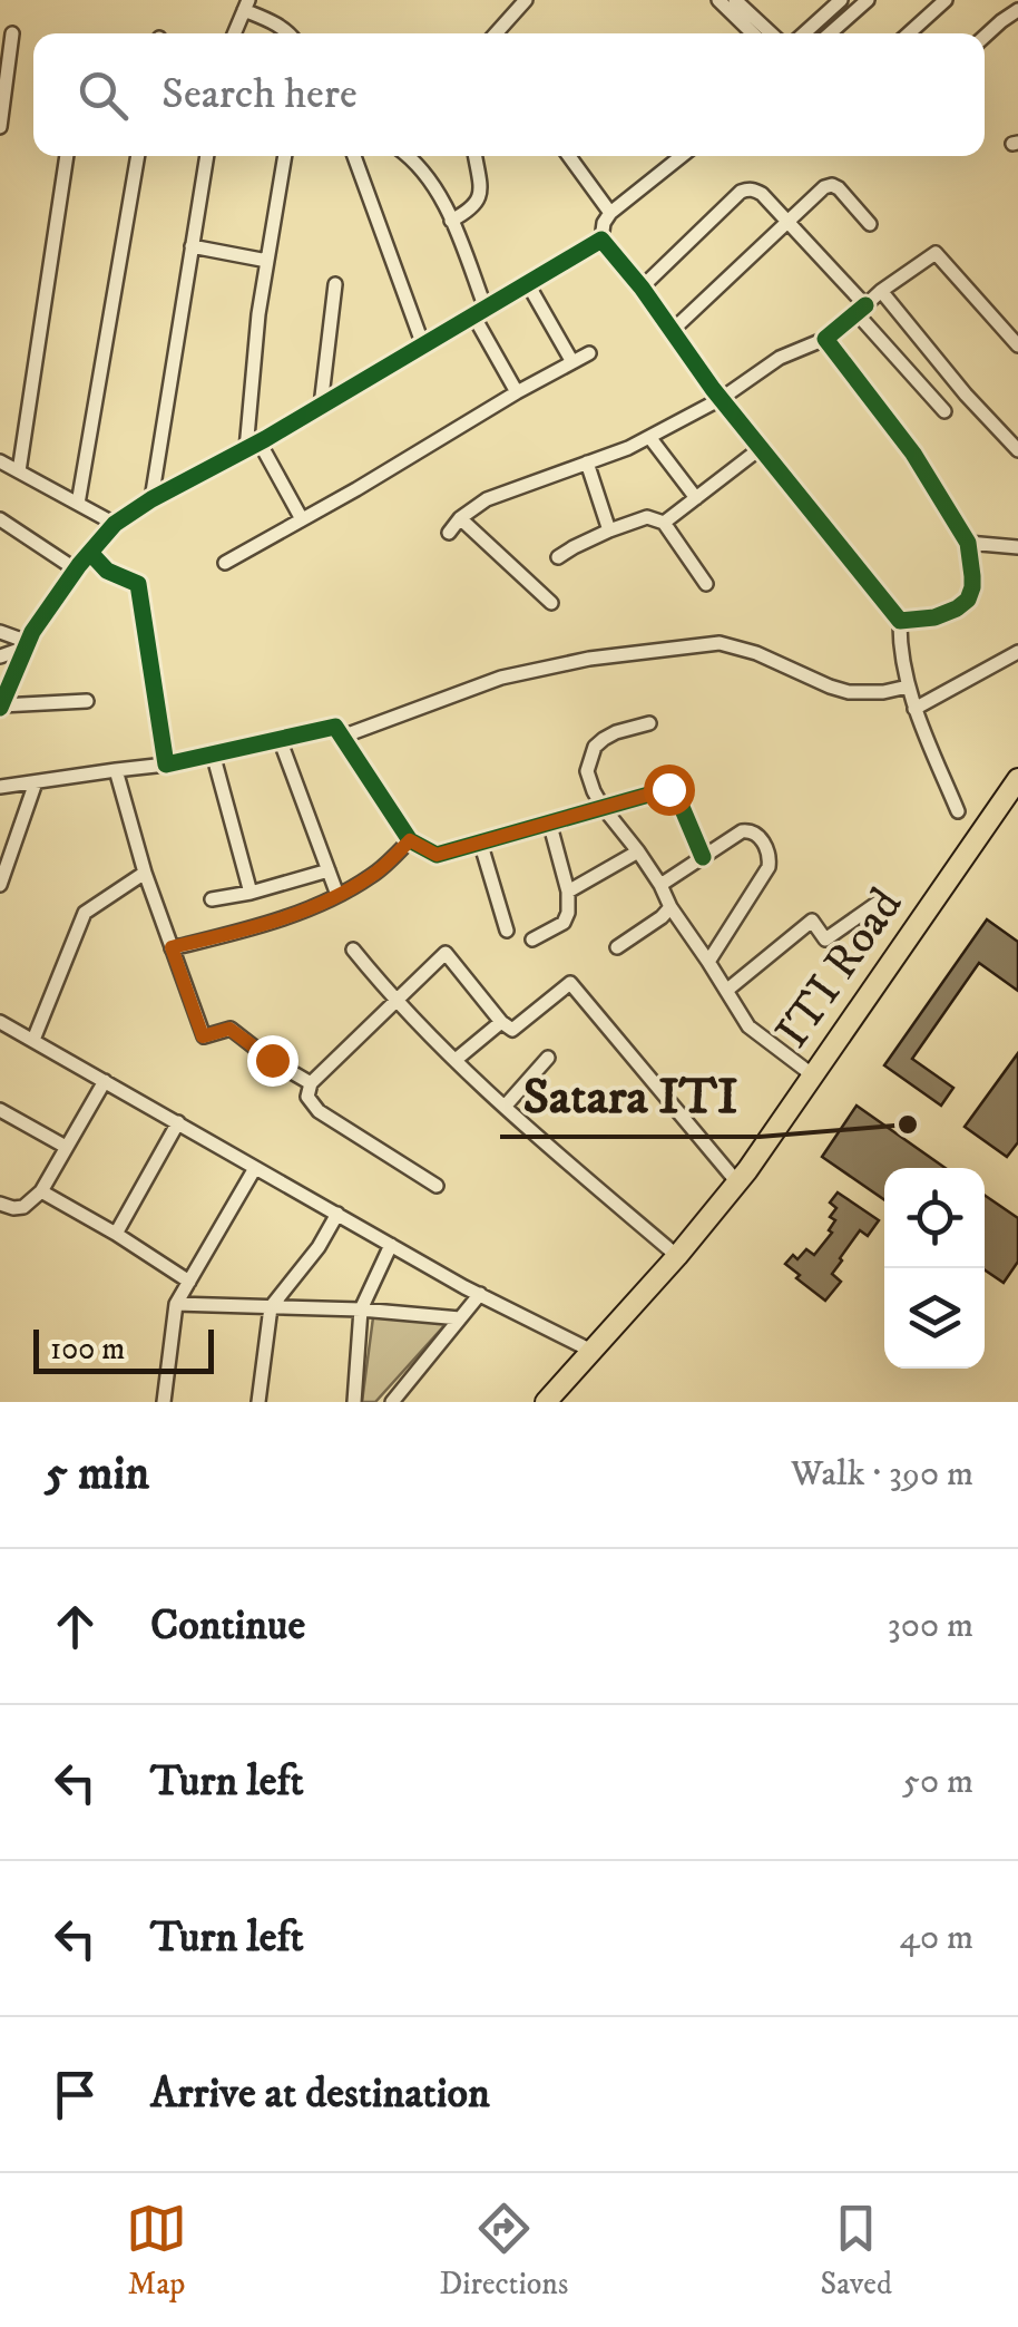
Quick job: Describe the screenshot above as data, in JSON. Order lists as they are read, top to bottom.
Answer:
{
  "streets": {
    "main road": ["ITI Road"]
  },
  "places": ["Satara ITI"],
  "scale_bar": "100 m",
  "page": {
    "search": "Search here",
    "scale": "100 m",
    "heading": ["5 min", "Walk · 390 m"],
    "list": [
      ["Continue", "300 m"],
      ["Turn left", "50 m"],
      ["Turn left", "40 m"],
      "Arrive at destination"
    ],
    "nav": ["Map", "Directions", "Saved"]
  }
}
